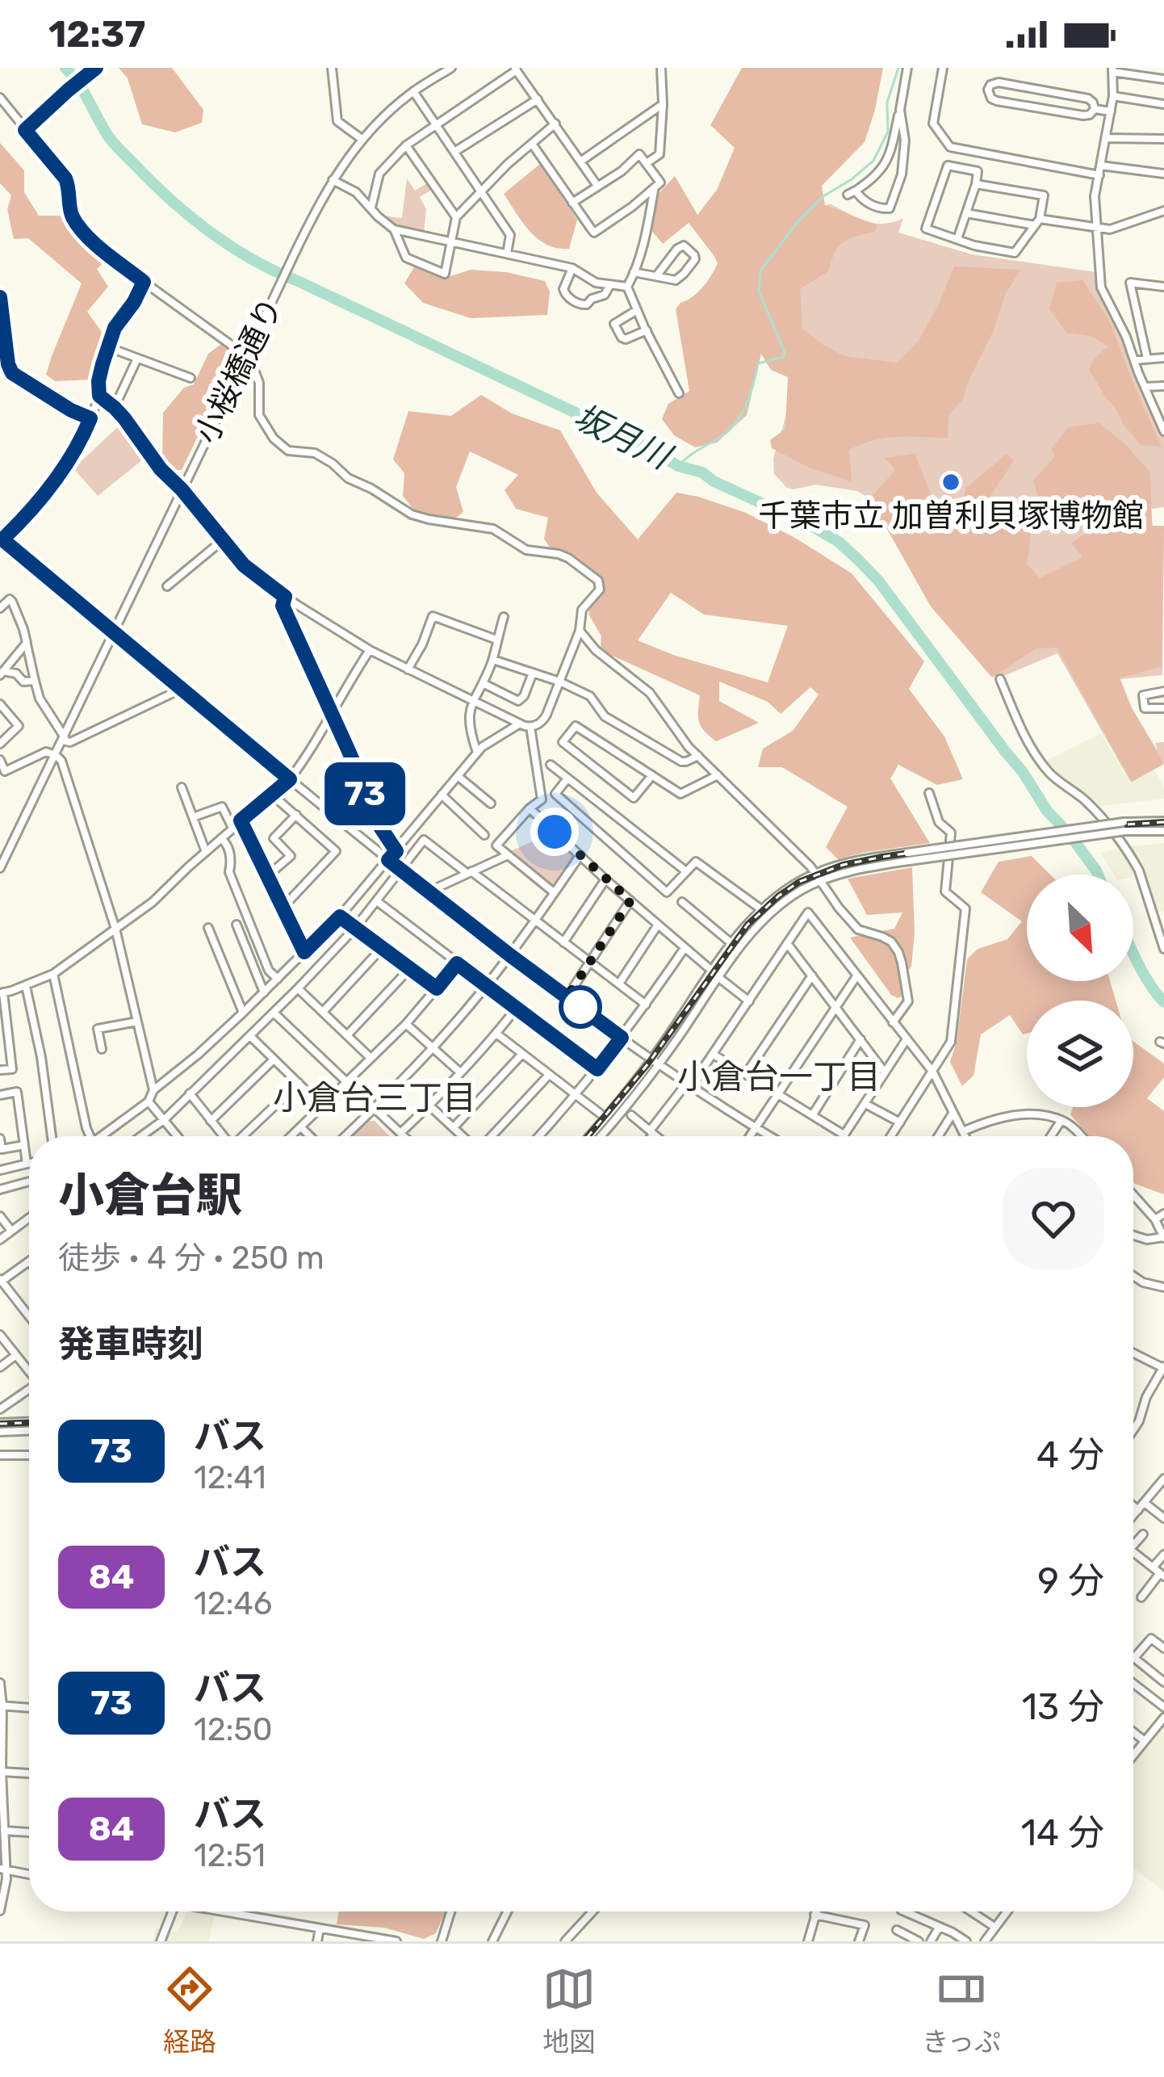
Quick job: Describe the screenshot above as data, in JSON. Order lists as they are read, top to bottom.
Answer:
{
  "streets": {
    "street": ["小桜橋通り"]
  },
  "districts": ["小倉台一丁目", "小倉台三丁目"],
  "water": ["坂月川"],
  "places": ["千葉市立 加曽利貝塚博物館"],
  "lines": ["bus line 73"],
  "north": "bottom right",
  "page": {
    "status": "12:37",
    "on_map": "73",
    "heading": [
      ["小倉台駅", "徒歩 · 4 分 · 250 m"],
      "発車時刻"
    ],
    "list": [
      {
        "mark": "73",
        "name": "バス",
        "note": "12:41",
        "value": "4 分"
      },
      {
        "mark": "84",
        "name": "バス",
        "note": "12:46",
        "value": "9 分"
      },
      {
        "mark": "73",
        "name": "バス",
        "note": "12:50",
        "value": "13 分"
      },
      {
        "mark": "84",
        "name": "バス",
        "note": "12:51",
        "value": "14 分"
      }
    ],
    "tabs": ["経路", "地図", "きっぷ"]
  }
}
